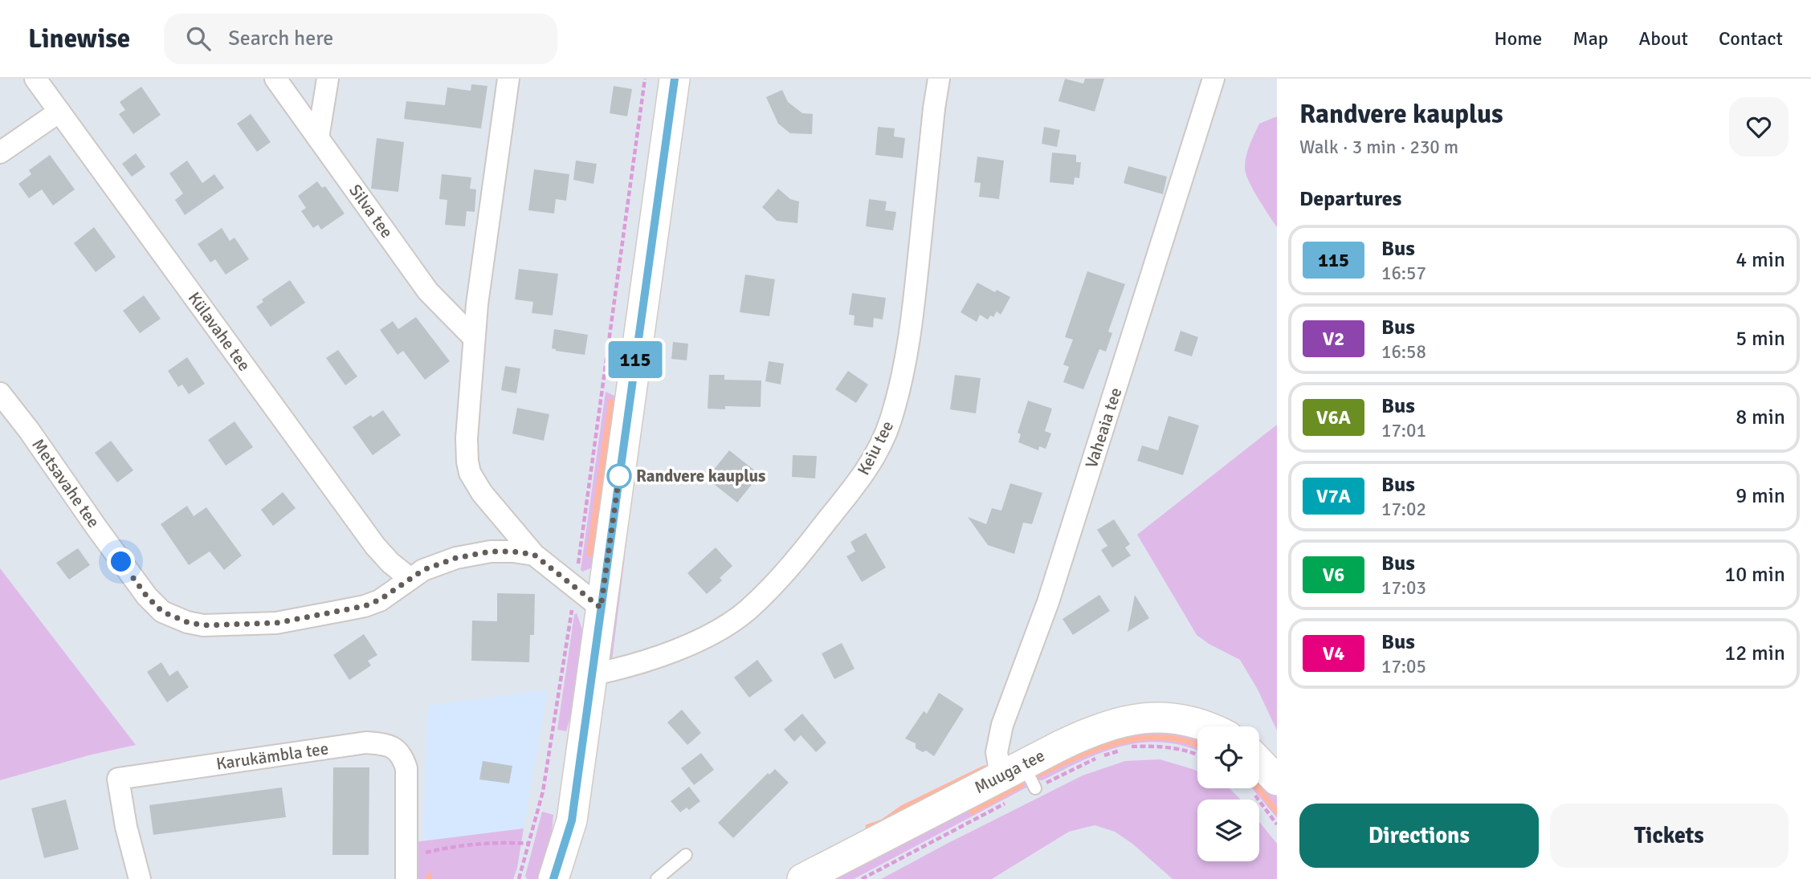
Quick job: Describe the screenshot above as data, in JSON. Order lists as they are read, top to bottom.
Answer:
{
  "streets": {
    "street": [
      "Silva tee",
      "Külavahe tee",
      "Vaheaia tee",
      "Keiu tee",
      "Metsavahe tee",
      "Karukämbla tee",
      "Muuga tee"
    ]
  },
  "crossings": [
    ["Külavahe tee", "Metsavahe tee"],
    ["Vaheaia tee", "Muuga tee"]
  ],
  "places": ["Randvere kauplus"],
  "lines": ["bus line 115"],
  "page": {
    "header": "Linewise",
    "search": "Search here",
    "nav": [
      "Home",
      "Map",
      "About",
      "Contact"
    ],
    "on_map": "115",
    "heading": [
      ["Randvere kauplus", "Walk · 3 min · 230 m"],
      "Departures"
    ],
    "list": [
      {
        "mark": "115",
        "name": "Bus",
        "note": "16:57",
        "value": "4 min"
      },
      {
        "mark": "V2",
        "name": "Bus",
        "note": "16:58",
        "value": "5 min"
      },
      {
        "mark": "V6A",
        "name": "Bus",
        "note": "17:01",
        "value": "8 min"
      },
      {
        "mark": "V7A",
        "name": "Bus",
        "note": "17:02",
        "value": "9 min"
      },
      {
        "mark": "V6",
        "name": "Bus",
        "note": "17:03",
        "value": "10 min"
      },
      {
        "mark": "V4",
        "name": "Bus",
        "note": "17:05",
        "value": "12 min"
      }
    ],
    "buttons": ["Directions", "Tickets"]
  }
}
